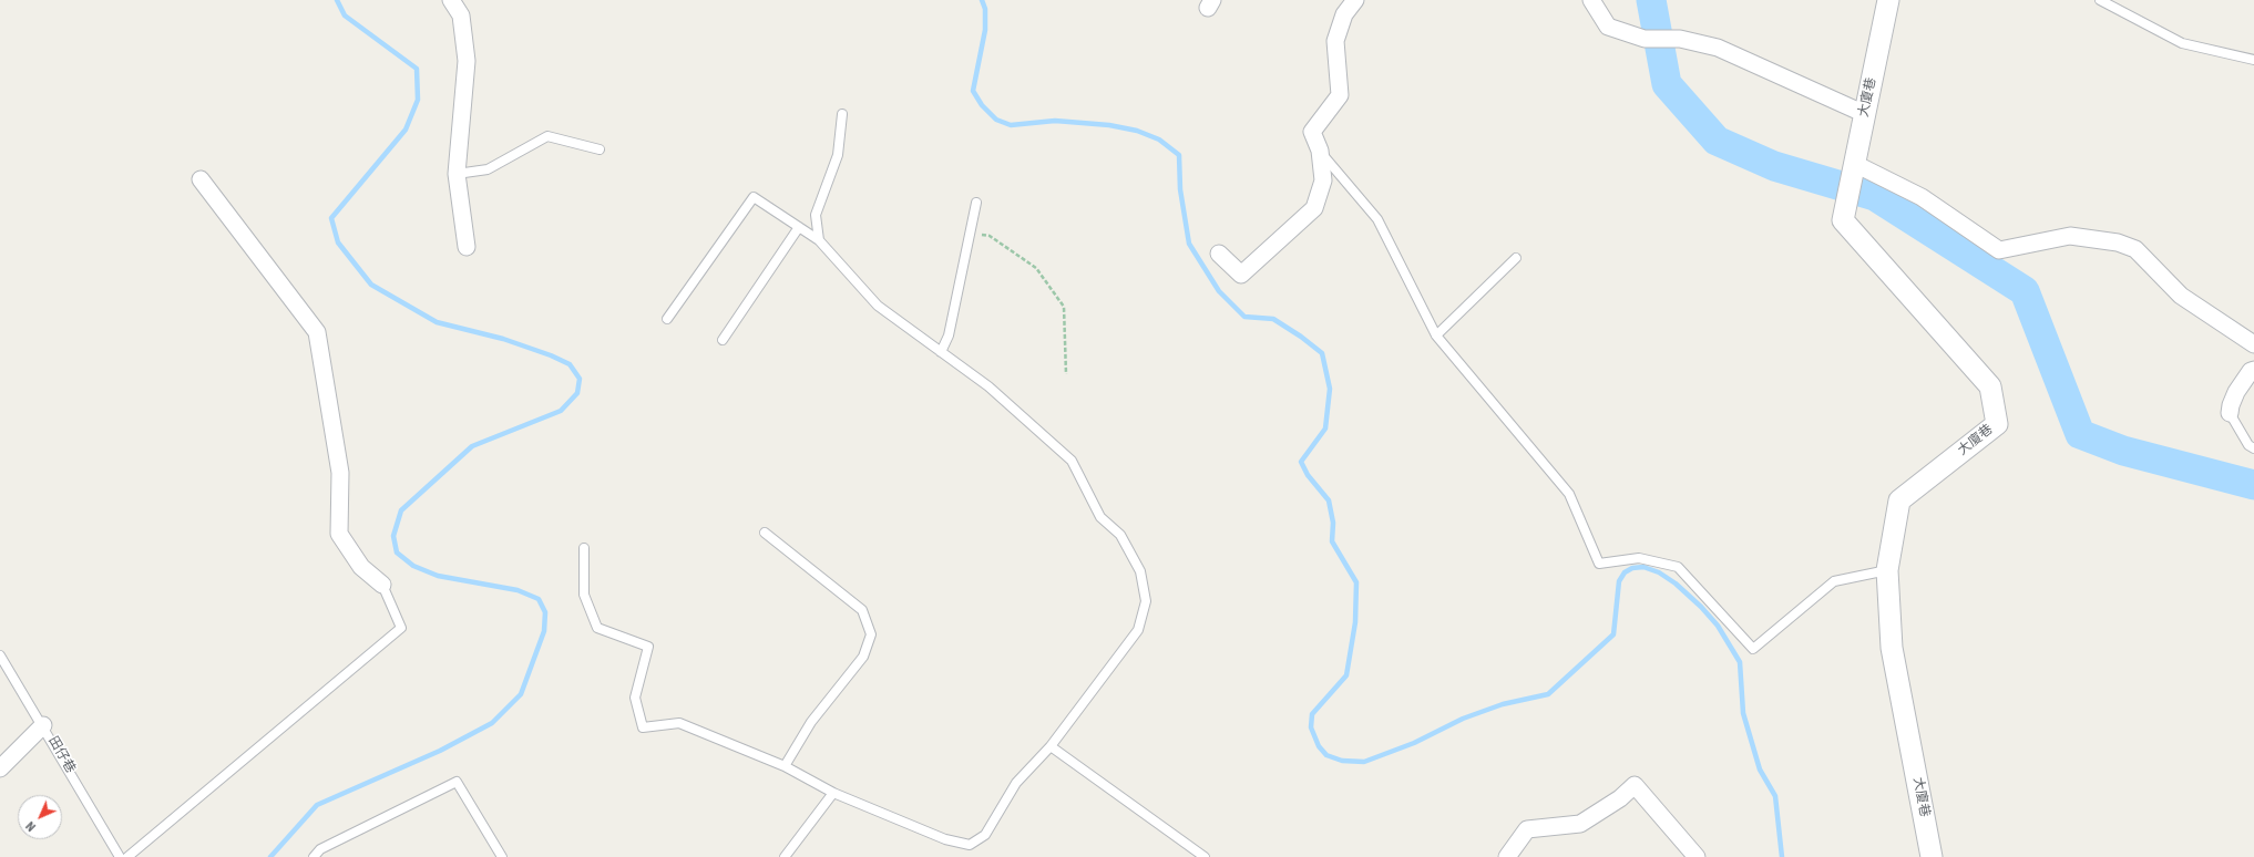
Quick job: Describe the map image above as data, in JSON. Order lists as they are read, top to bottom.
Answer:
{
  "streets": {
    "street": ["大廈巷"],
    "lane": ["田仔巷"]
  },
  "north": "bottom left"
}
